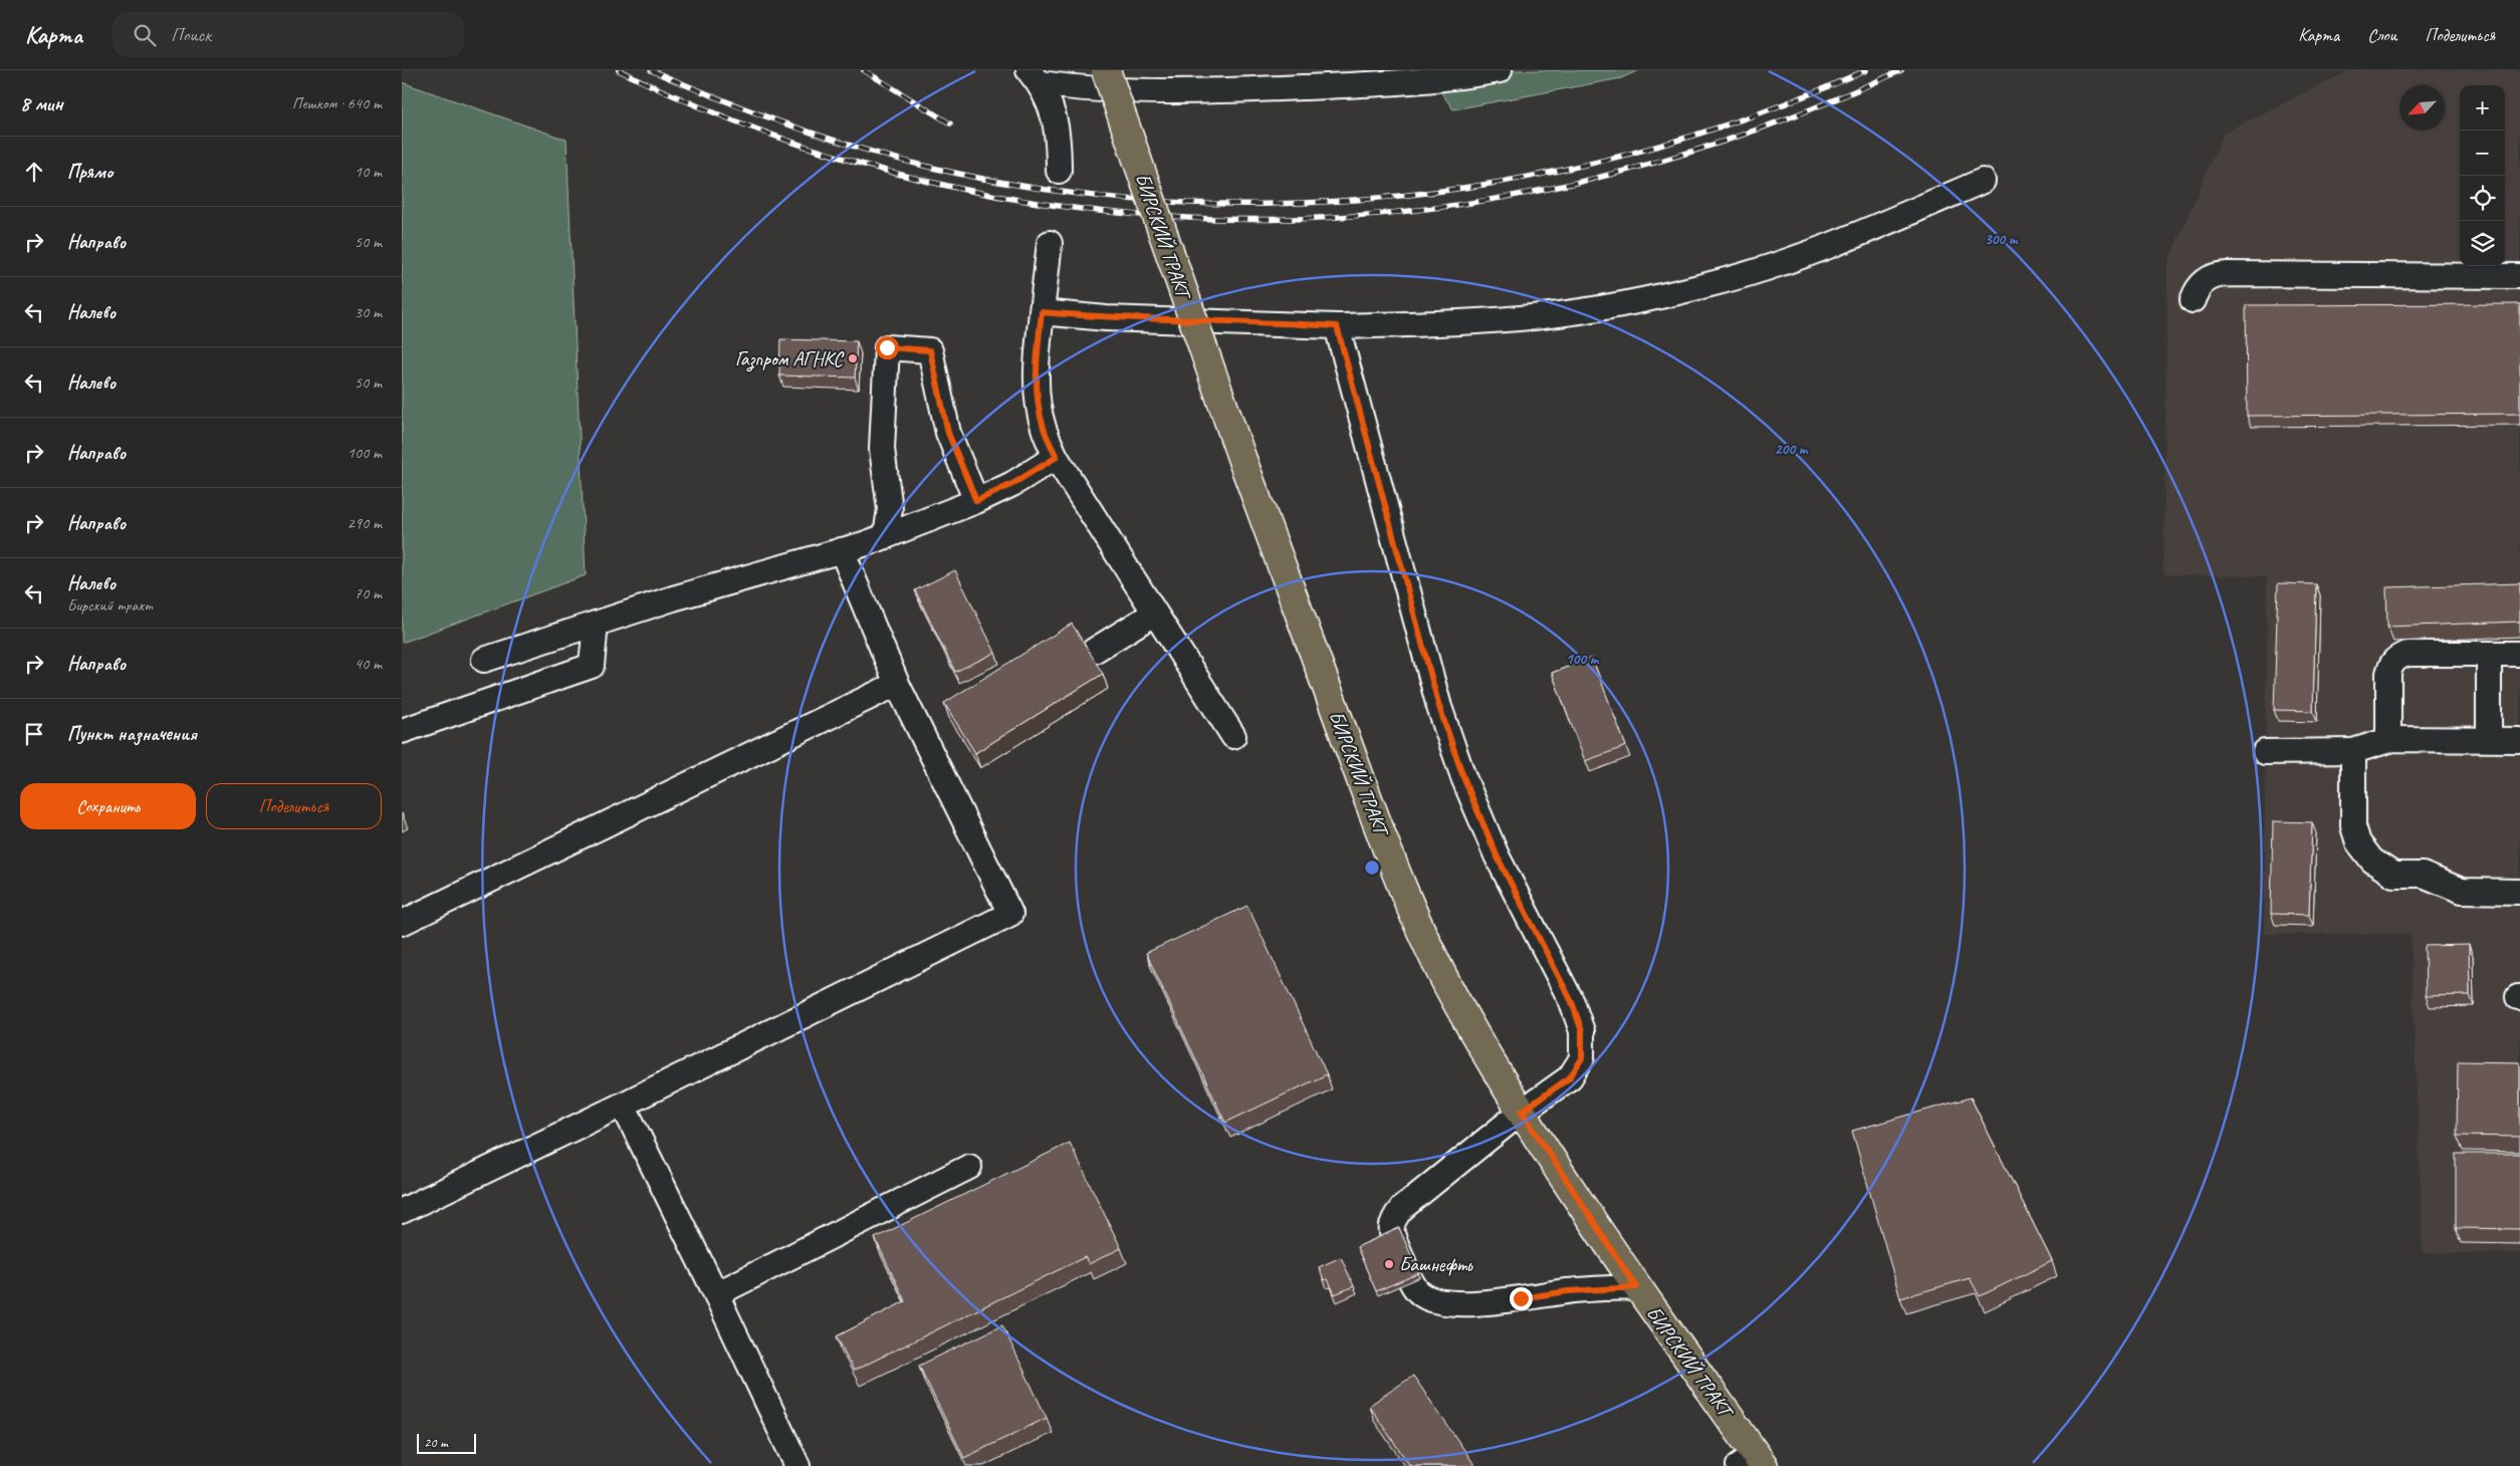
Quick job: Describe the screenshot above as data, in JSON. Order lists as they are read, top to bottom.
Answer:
{
  "streets": {
    "main road": ["БИРСКИЙ ТРАКТ"]
  },
  "places": ["Газпром АГНКС", "Башнефть"],
  "scale_bar": "20 m",
  "north": "bottom left",
  "page": {
    "header": "Карта",
    "search": "Поиск",
    "nav": ["Карта", "Слои", "Поделиться"],
    "heading": ["8 мин", "Пешком · 640 m"],
    "map_buttons": ["+", "−"],
    "list": [
      ["Прямо", "10 m"],
      ["Направо", "50 m"],
      ["Налево", "30 m"],
      ["Налево", "50 m"],
      ["Направо", "100 m"],
      ["Направо", "290 m"],
      ["Налево", "Бирский тракт", "70 m"],
      ["Направо", "40 m"],
      "Пункт назначения"
    ],
    "buttons": ["Сохранить", "Поделиться"],
    "scale": "20 m"
  },
  "rings": ["300 m", "200 m", "100 m"]
}
